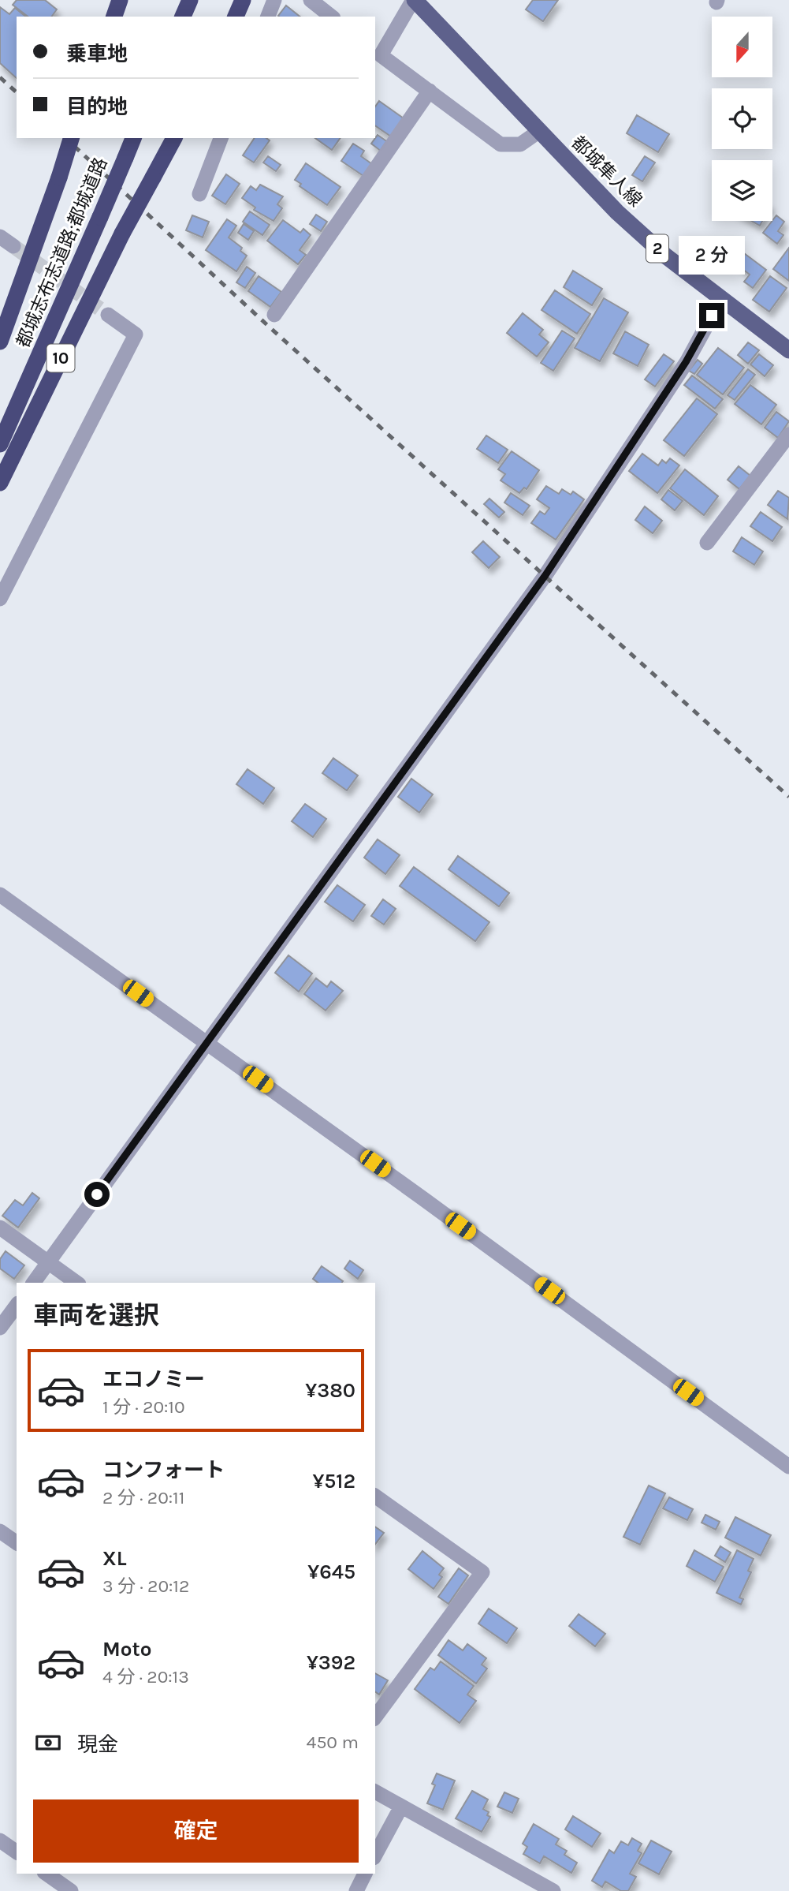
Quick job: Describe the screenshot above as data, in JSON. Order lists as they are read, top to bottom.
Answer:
{
  "streets": {
    "highway": ["都城志布志道路;都城道路", "10"],
    "main road": ["都城隼人線", "2"]
  },
  "north": "bottom",
  "page": {
    "banner": ["乗車地", "目的地"],
    "bubble": "2 分",
    "heading": "車両を選択",
    "list": [
      {
        "name": "エコノミー",
        "note": "1 分 · 20:10",
        "value": "¥380"
      },
      {
        "name": "コンフォート",
        "note": "2 分 · 20:11",
        "value": "¥512"
      },
      {
        "name": "XL",
        "note": "3 分 · 20:12",
        "value": "¥645"
      },
      {
        "name": "Moto",
        "note": "4 分 · 20:13",
        "value": "¥392"
      }
    ],
    "pay": ["現金", "450 m"],
    "buttons": "確定"
  }
}
